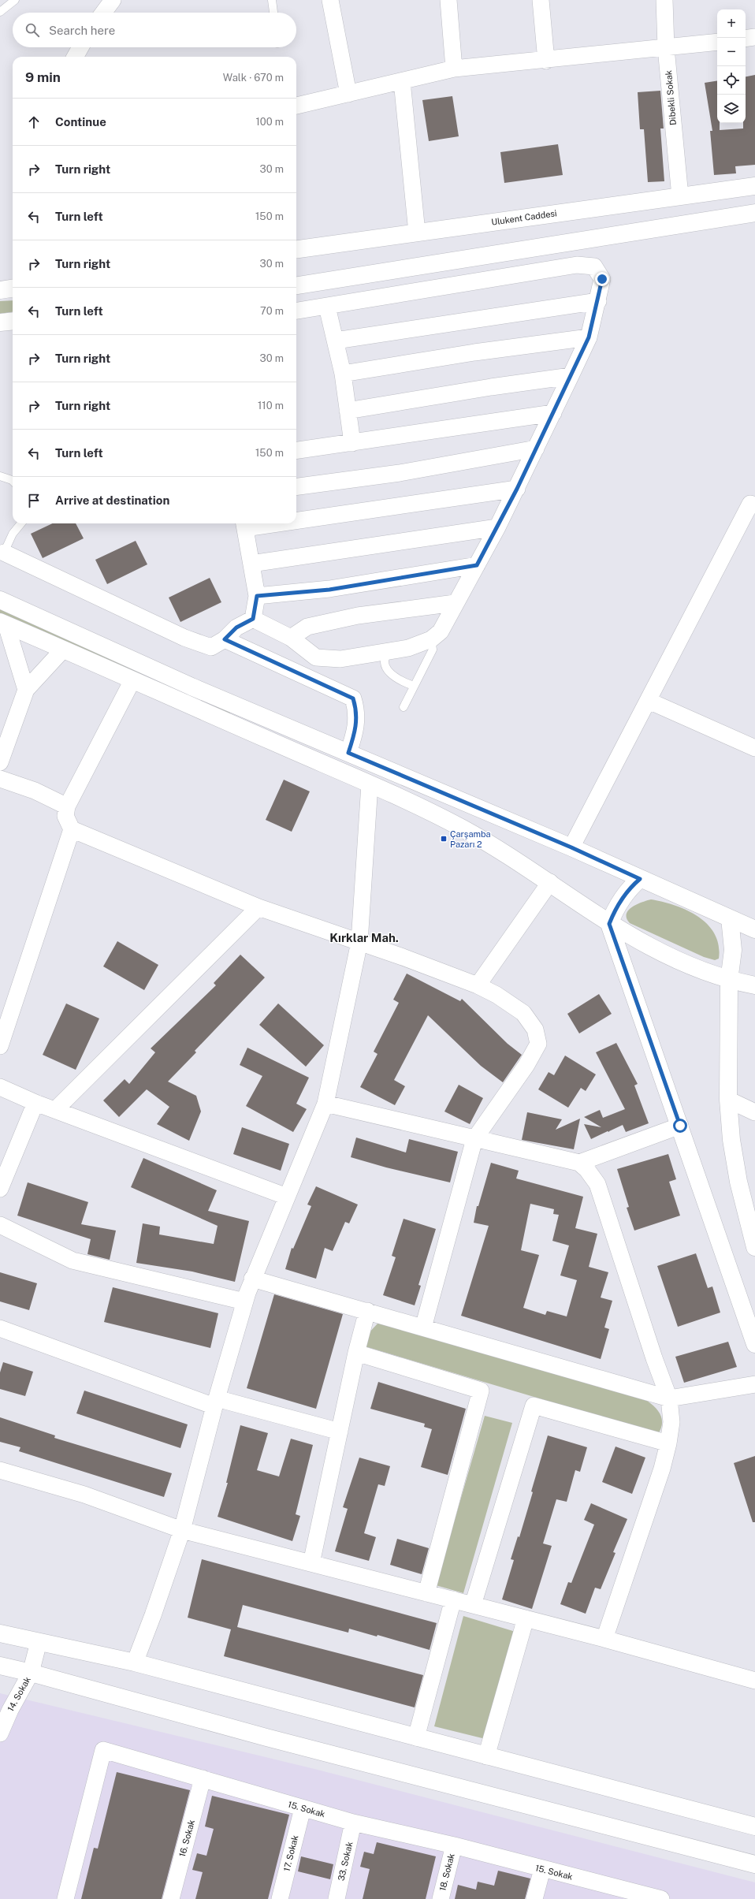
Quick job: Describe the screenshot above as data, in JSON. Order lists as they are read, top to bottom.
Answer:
{
  "streets": {
    "main road": ["Ulukent Caddesi"],
    "street": [
      "Dibekli Sokak",
      "14. Sokak",
      "15. Sokak",
      "16. Sokak",
      "17. Sokak",
      "33. Sokak",
      "18. Sokak"
    ]
  },
  "crossings": [
    ["Dibekli Sokak", "Ulukent Caddesi"],
    ["15. Sokak", "16. Sokak"],
    ["15. Sokak", "17. Sokak"],
    ["15. Sokak", "33. Sokak"],
    ["15. Sokak", "18. Sokak"]
  ],
  "districts": ["Kırklar Mah."],
  "places": {
    "transit": ["Çarşamba Pazarı 2"]
  },
  "page": {
    "map_buttons": ["+", "−"],
    "search": "Search here",
    "heading": ["9 min", "Walk · 670 m"],
    "list": [
      ["Continue", "100 m"],
      ["Turn right", "30 m"],
      ["Turn left", "150 m"],
      ["Turn right", "30 m"],
      ["Turn left", "70 m"],
      ["Turn right", "30 m"],
      ["Turn right", "110 m"],
      ["Turn left", "150 m"],
      "Arrive at destination"
    ]
  }
}
